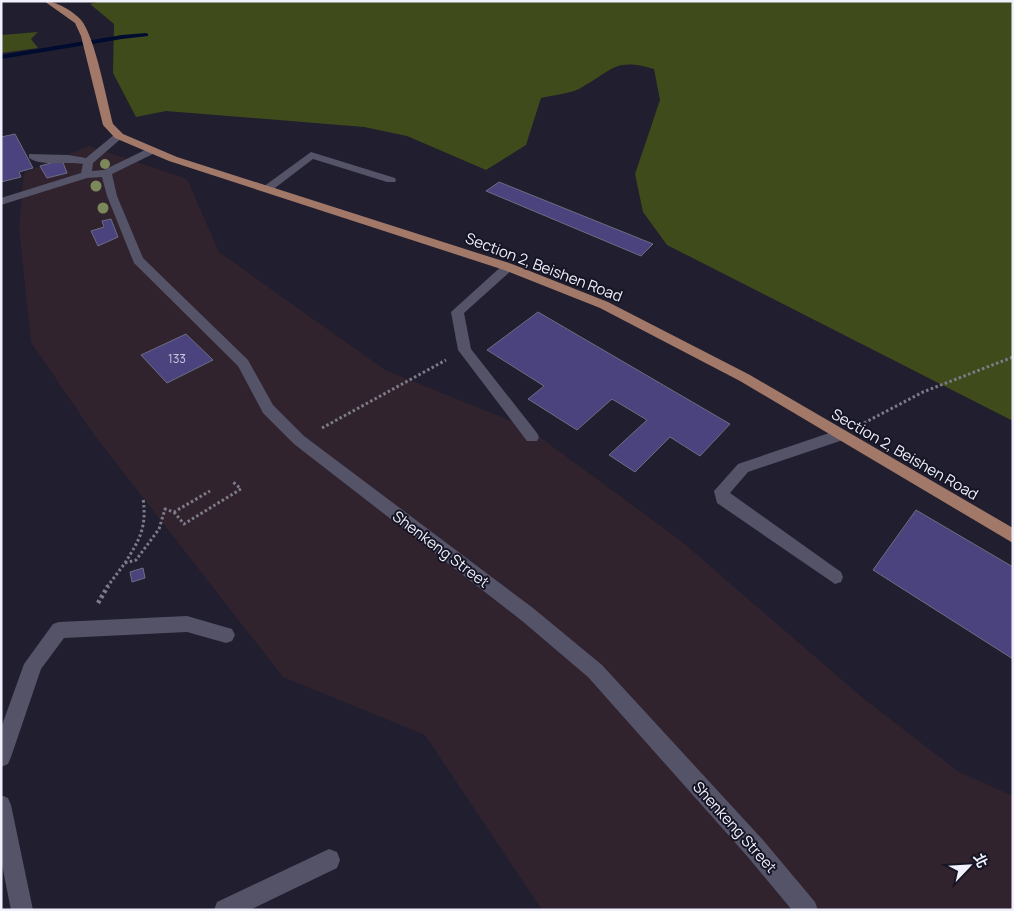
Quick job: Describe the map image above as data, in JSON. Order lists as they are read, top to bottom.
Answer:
{
  "streets": {
    "main road": ["Section 2, Beishen Road"],
    "street": ["Shenkeng Street"]
  },
  "house_numbers": ["133"],
  "north": "top right"
}
